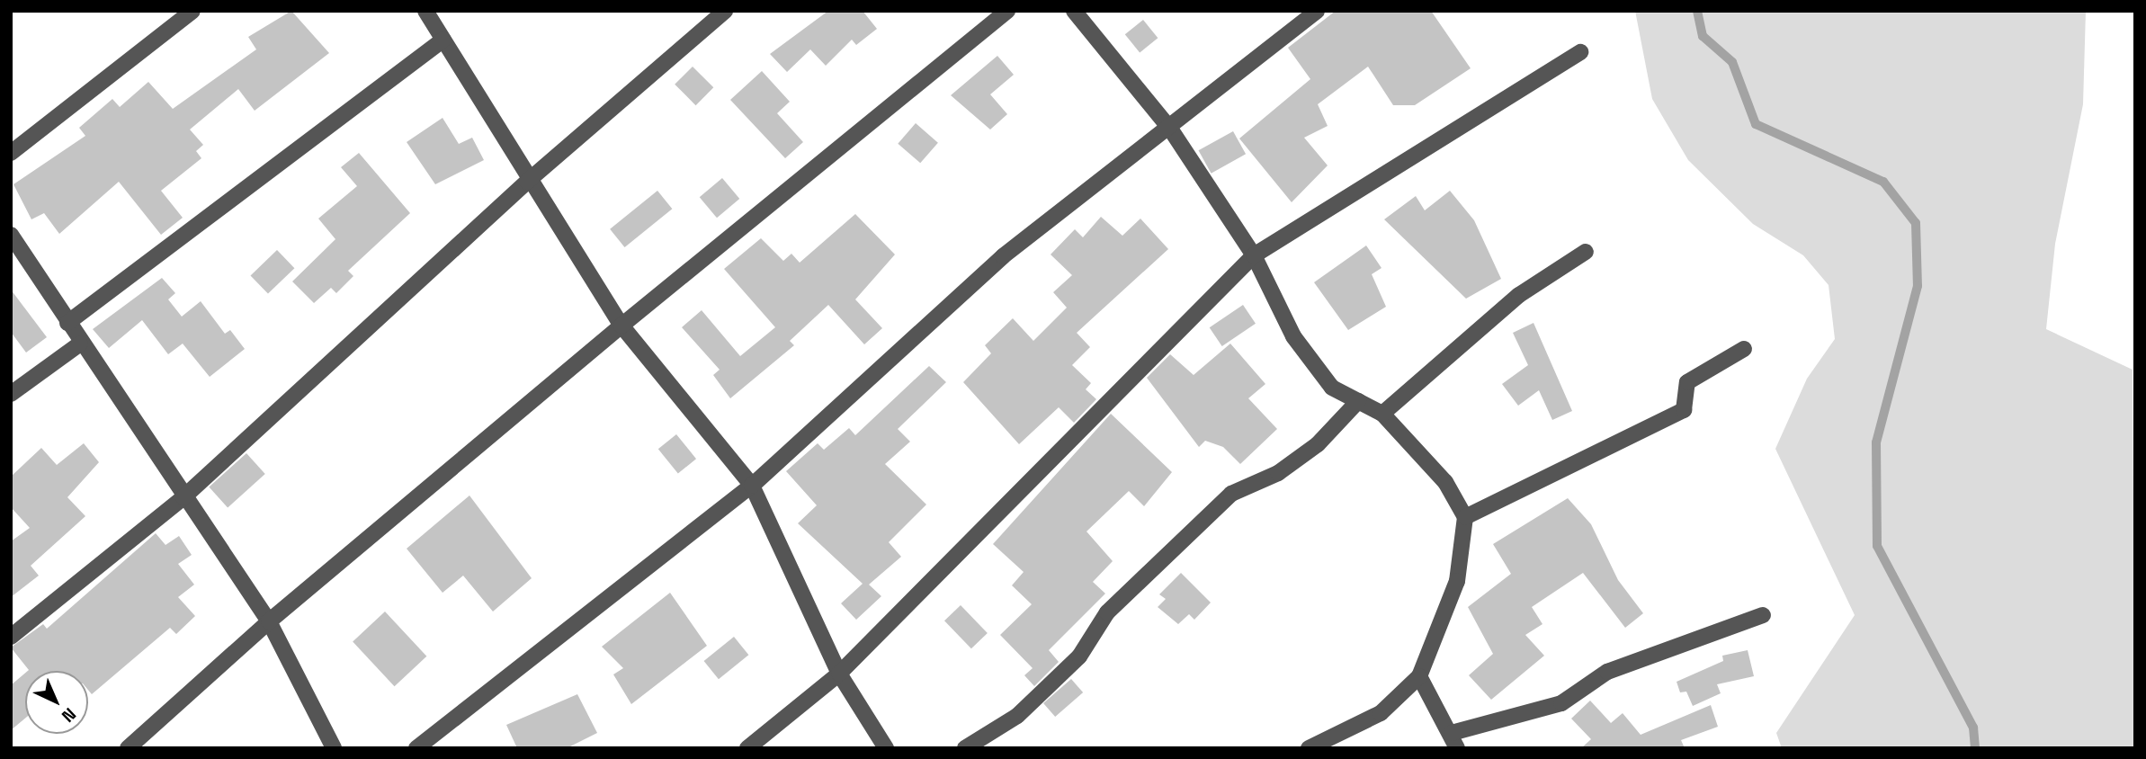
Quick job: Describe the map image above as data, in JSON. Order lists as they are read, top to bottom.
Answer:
{
  "north": "bottom right"
}
